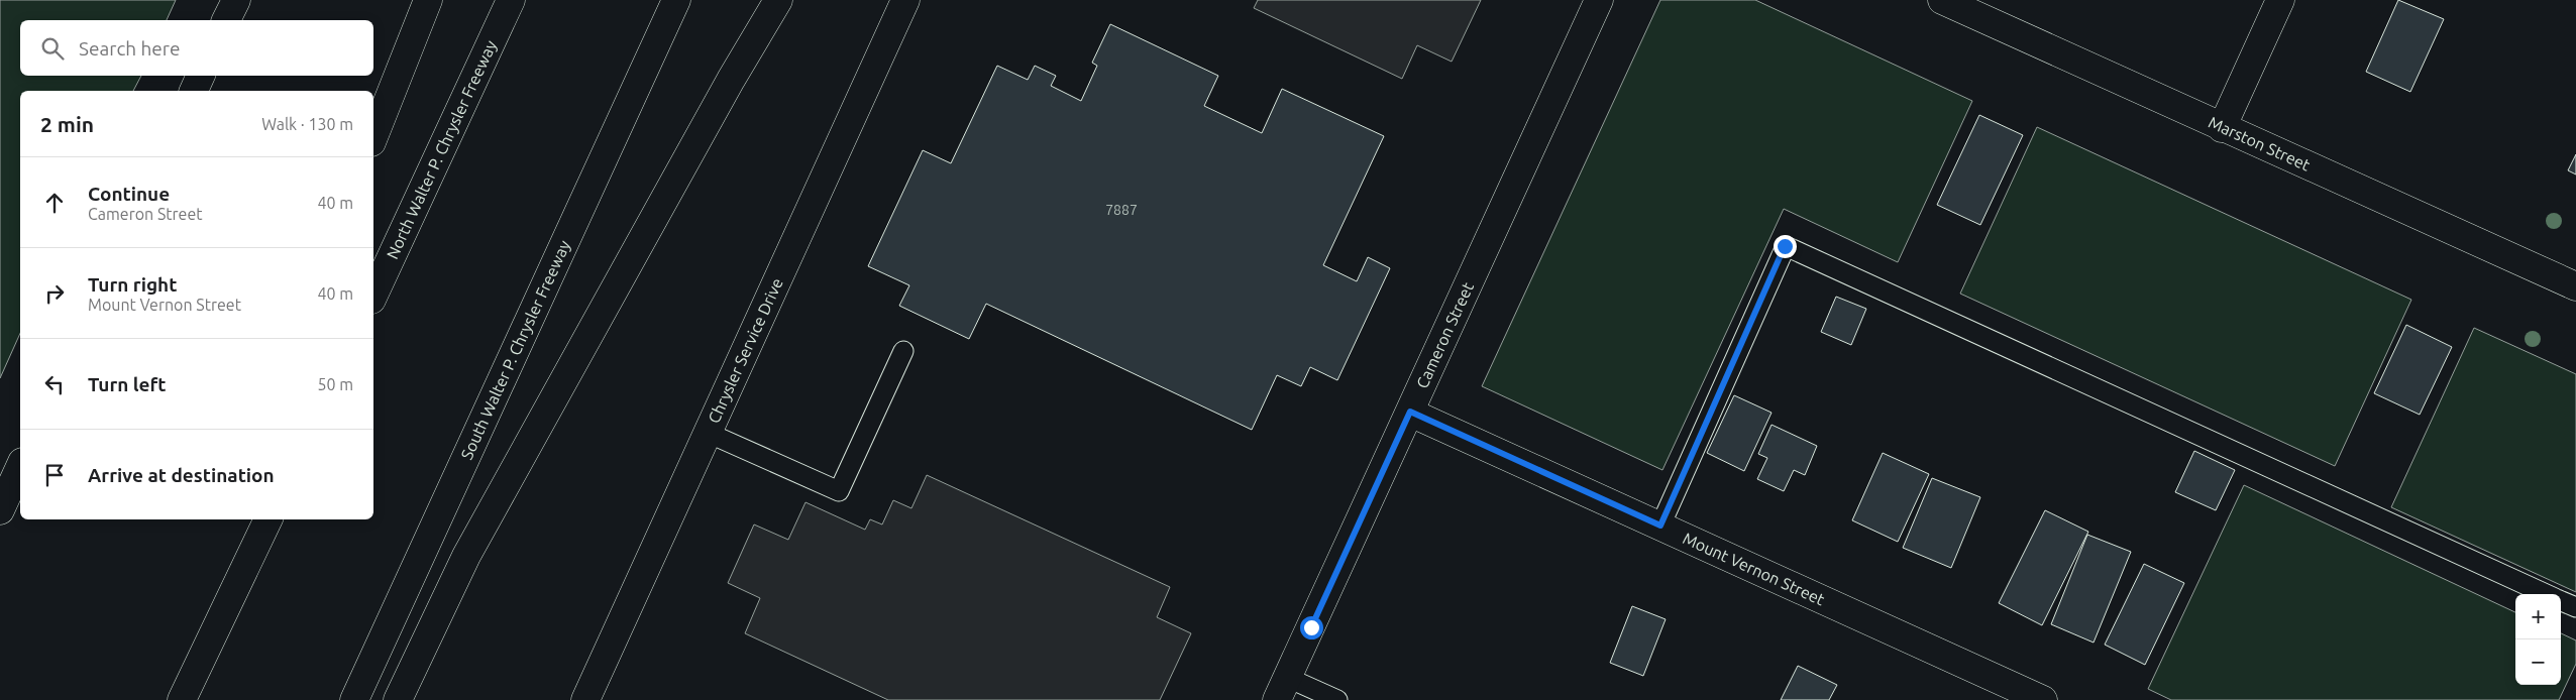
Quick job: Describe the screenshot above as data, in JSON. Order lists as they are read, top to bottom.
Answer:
{
  "streets": {
    "main road": [
      "Marston Street",
      "North Walter P. Chrysler Freeway",
      "Cameron Street",
      "South Walter P. Chrysler Freeway",
      "Chrysler Service Drive",
      "Mount Vernon Street"
    ]
  },
  "crossings": [
    ["Cameron Street", "Mount Vernon Street"]
  ],
  "house_numbers": ["7887"],
  "page": {
    "search": "Search here",
    "heading": ["2 min", "Walk · 130 m"],
    "list": [
      ["Continue", "Cameron Street", "40 m"],
      ["Turn right", "Mount Vernon Street", "40 m"],
      ["Turn left", "50 m"],
      "Arrive at destination"
    ],
    "map_buttons": ["+", "−"]
  }
}
